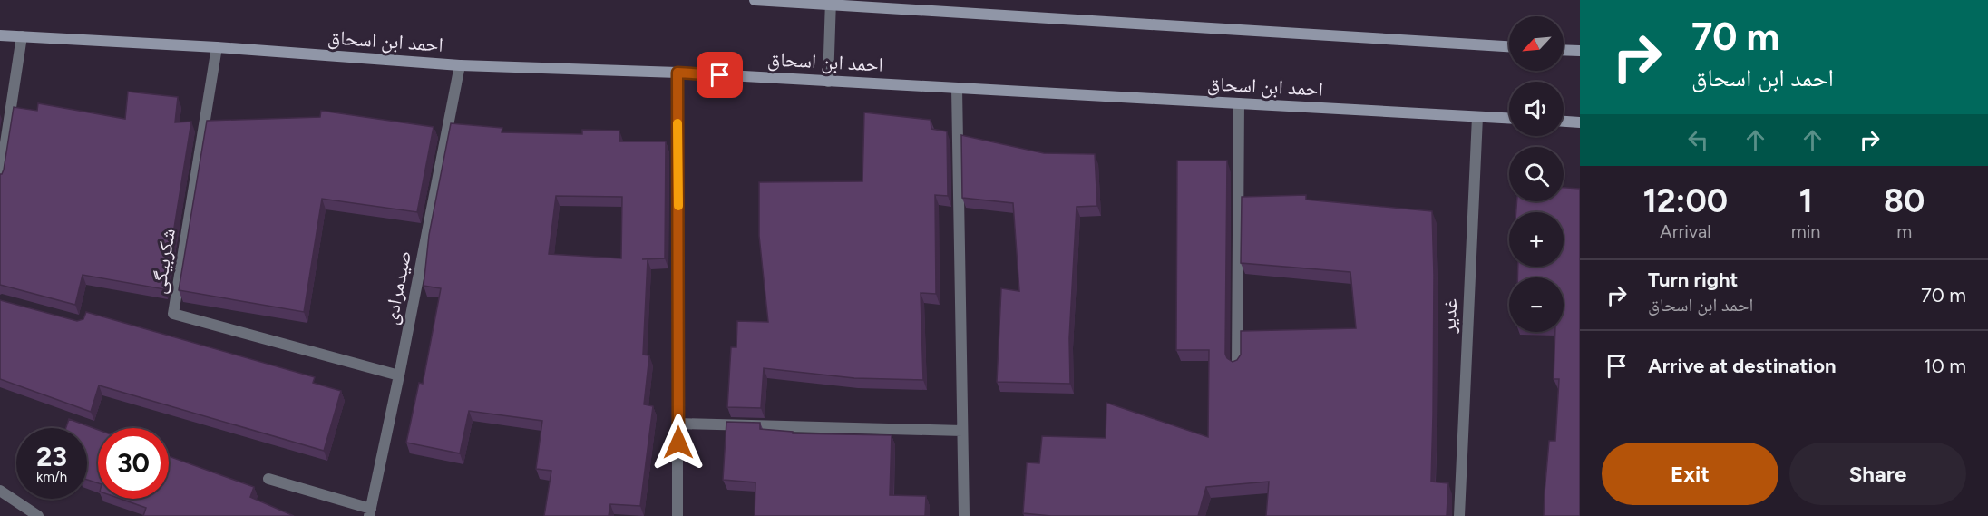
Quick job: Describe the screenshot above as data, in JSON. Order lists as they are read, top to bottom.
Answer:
{
  "streets": {
    "main road": ["احمد ابن اسحاق"],
    "street": ["شکربیگی", "صیدمرادی", "غدیر"]
  },
  "crossings": [
    ["احمد ابن اسحاق", "شکربیگی"],
    ["احمد ابن اسحاق", "صیدمرادی"],
    ["احمد ابن اسحاق", "غدیر"],
    ["شکربیگی", "صیدمرادی"]
  ],
  "north": "bottom left",
  "page": {
    "turn": ["70 m", "احمد ابن اسحاق"],
    "map_buttons": ["+", "−"],
    "eta": [
      "12:00",
      "Arrival",
      "1",
      "min",
      "80",
      "m"
    ],
    "list": [
      {
        "name": "Turn right",
        "note": "احمد ابن اسحاق",
        "value": "70 m"
      },
      {
        "name": "Arrive at destination",
        "value": "10 m"
      }
    ],
    "speed": "23 km/h",
    "limit": "30",
    "buttons": ["Exit", "Share"]
  }
}
